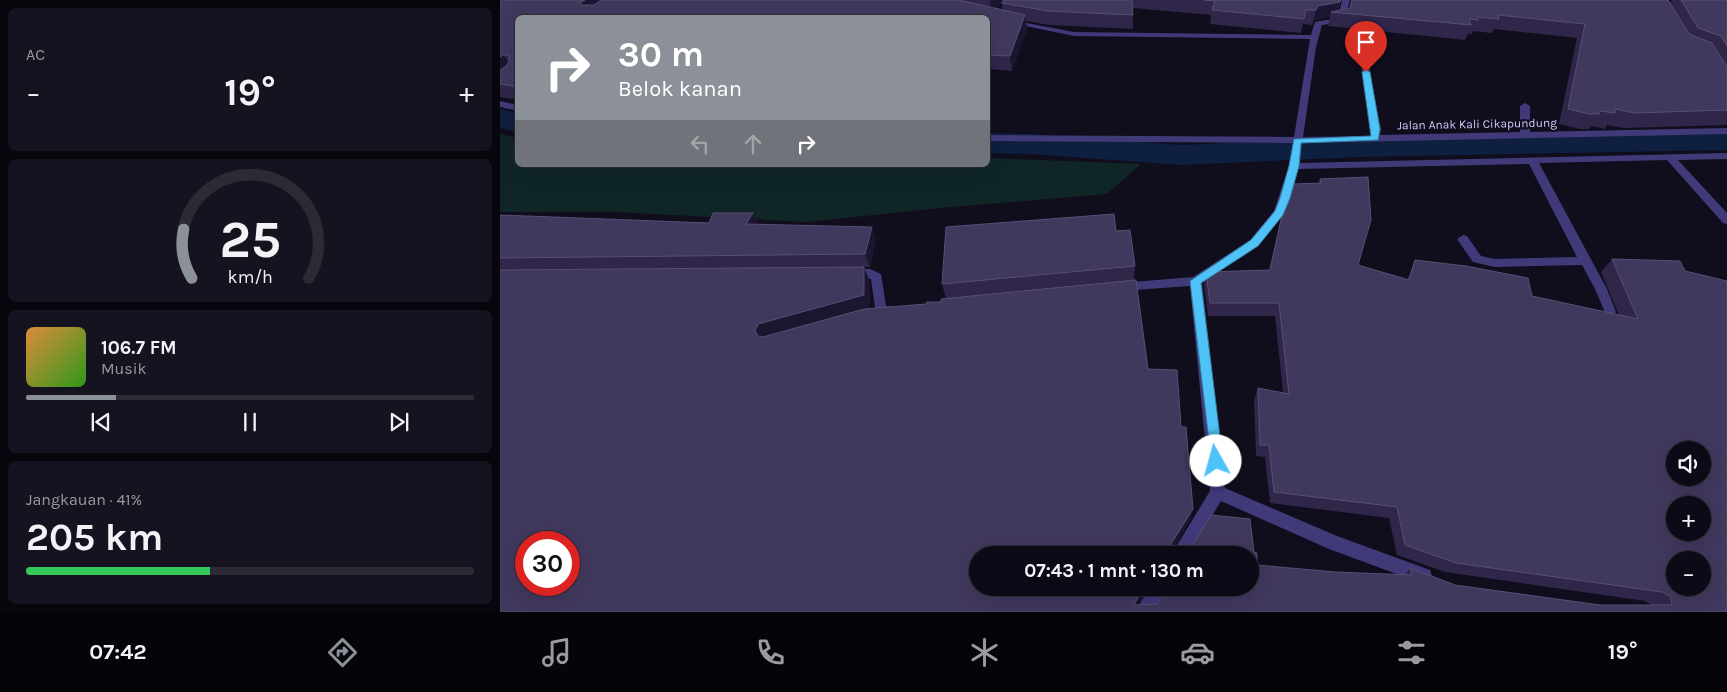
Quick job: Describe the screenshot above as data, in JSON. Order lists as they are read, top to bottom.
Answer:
{
  "streets": {
    "street": ["Jalan Anak Kali Cikapundung"]
  },
  "page": {
    "tile": [
      "AC",
      ["Jangkauan · 41%", "205 km"]
    ],
    "turn": ["30 m", "Belok kanan"],
    "heat": ["−", "19°", "+"],
    "song": ["106.7 FM", "Musik"],
    "map_buttons": ["+", "−"],
    "limit": "30",
    "trip": "07:43 · 1 mnt · 130 m",
    "tabs": ["07:42", "19°"],
    "gauge": ["25", "km/h"]
  }
}
